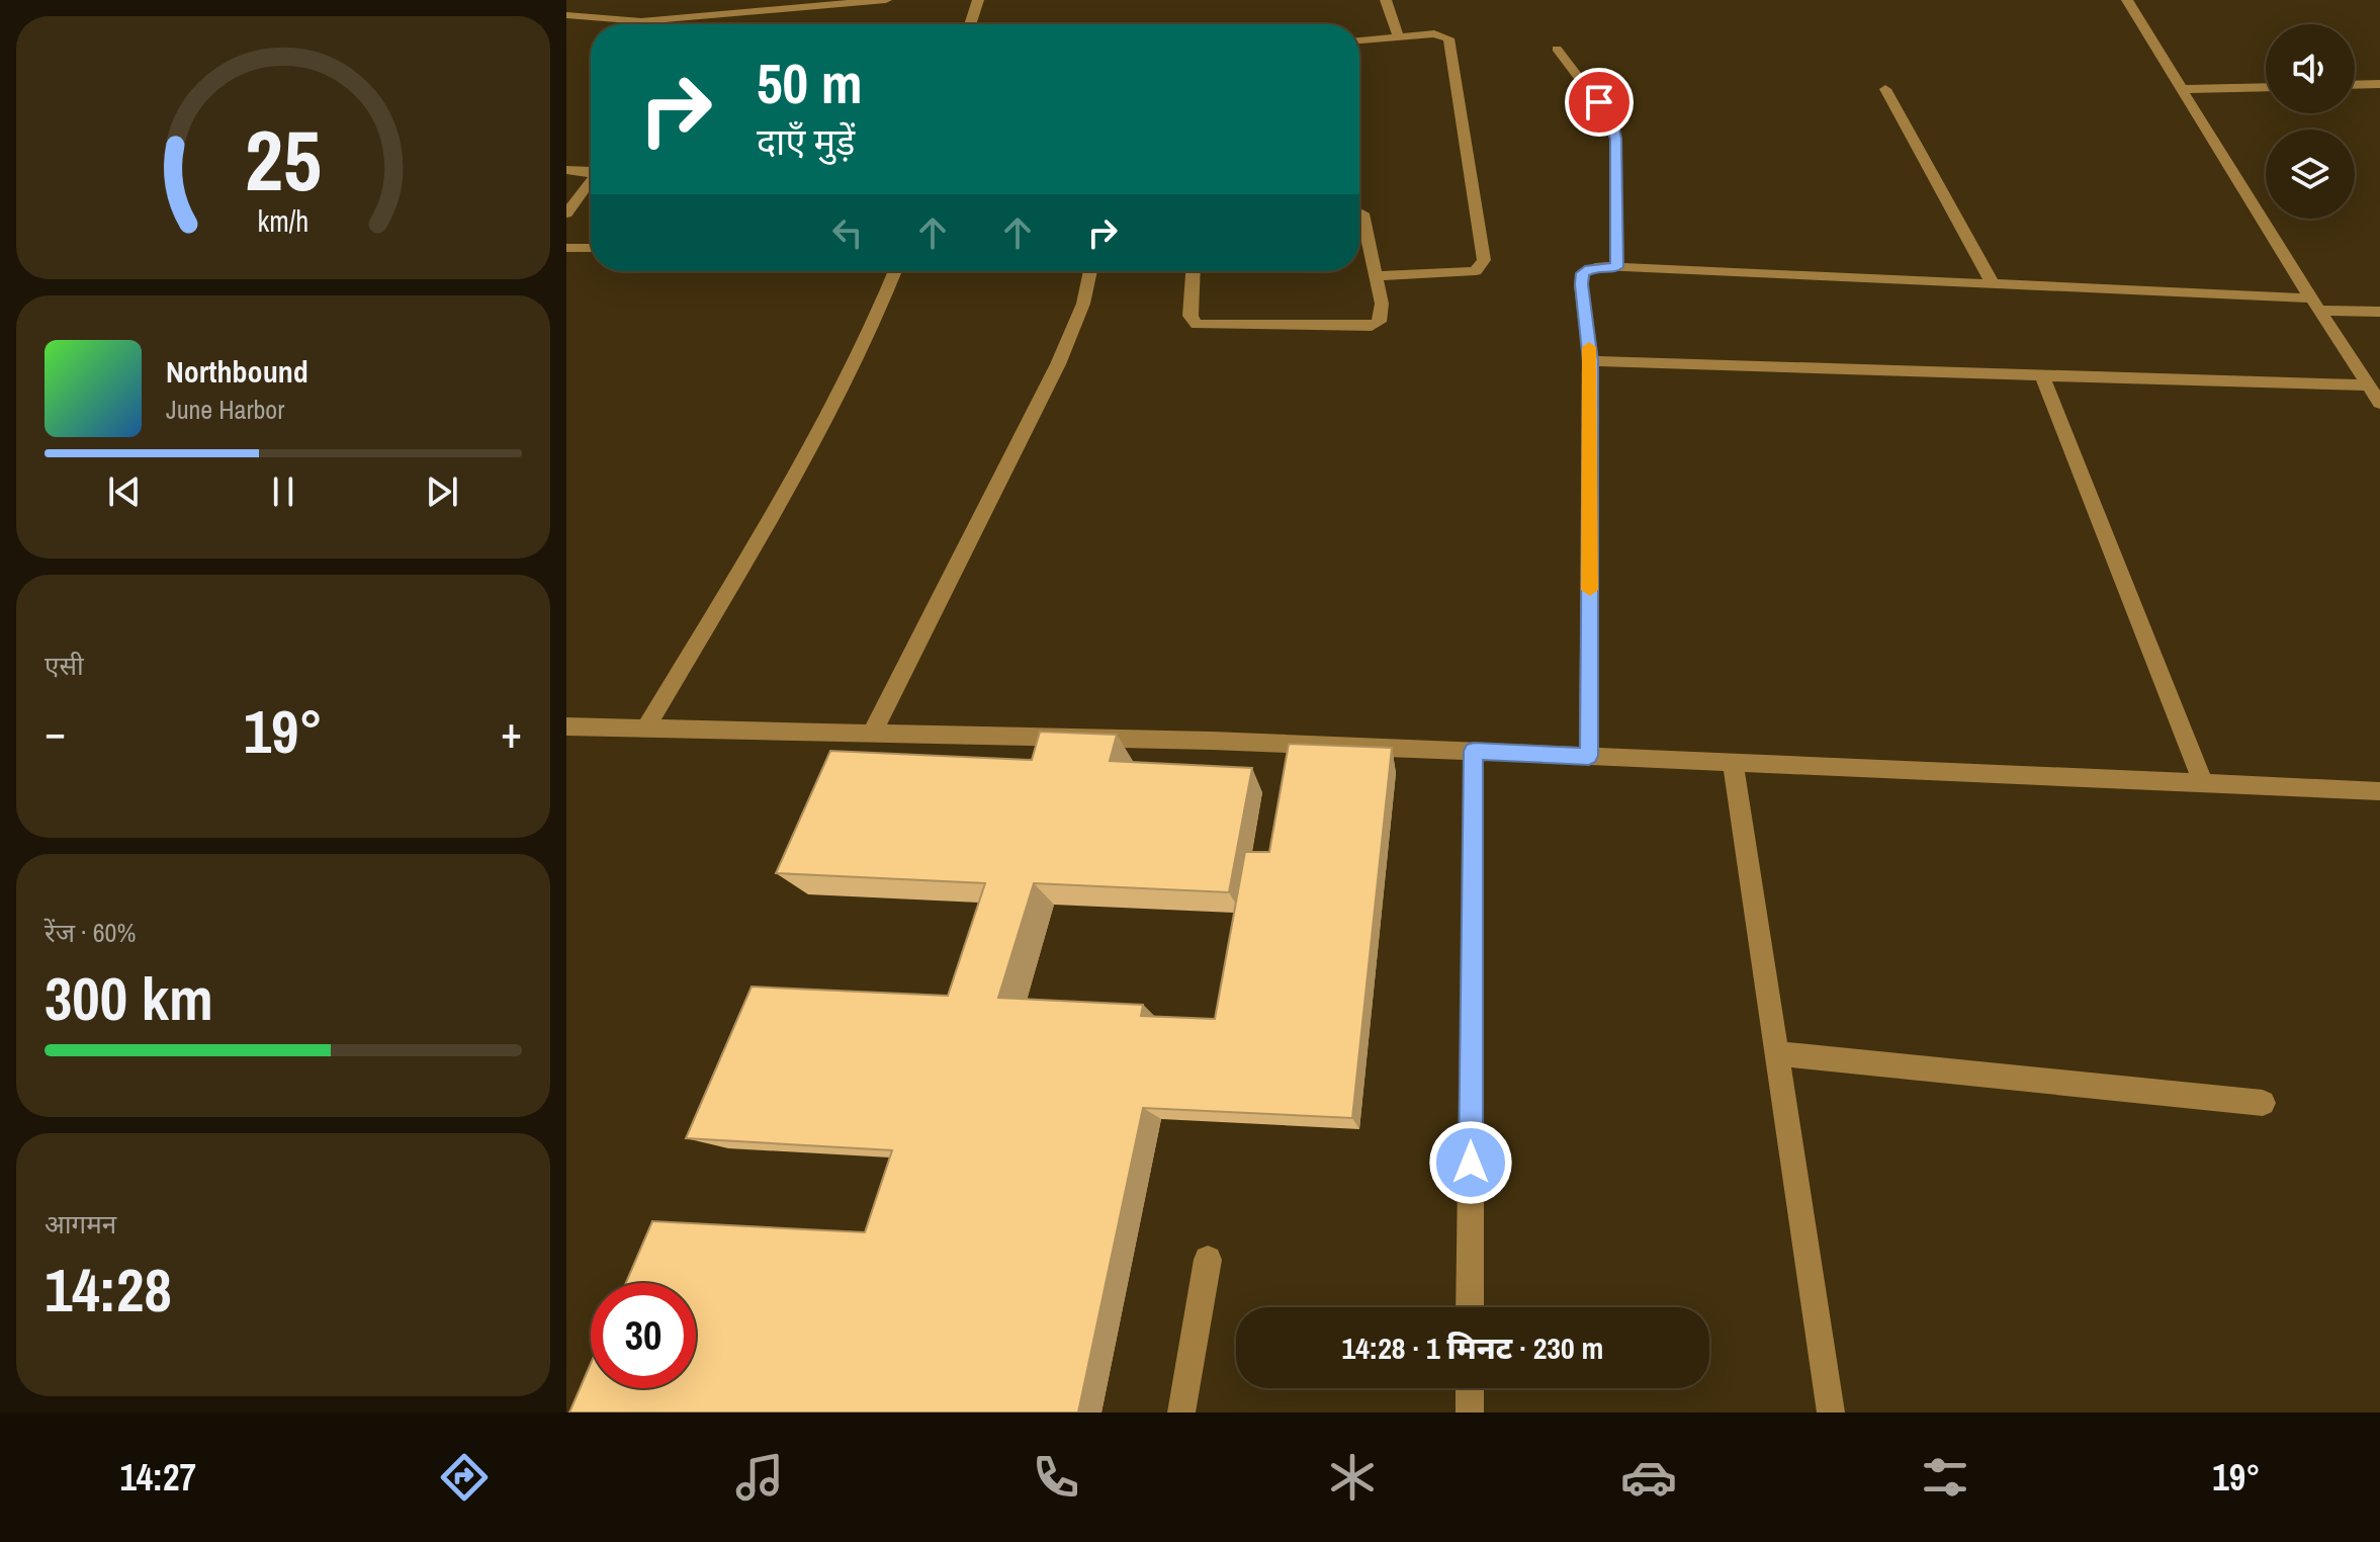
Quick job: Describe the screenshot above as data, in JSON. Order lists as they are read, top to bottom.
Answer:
{
  "page": {
    "turn": ["50 m", "दाएँ मुड़ें"],
    "song": ["Northbound", "June Harbor"],
    "tile": [
      "एसी",
      ["रेंज · 60%", "300 km"],
      ["आगमन", "14:28"]
    ],
    "heat": ["−", "19°", "+"],
    "limit": "30",
    "trip": "14:28 · 1 मिनट · 230 m",
    "tabs": ["14:27", "19°"],
    "gauge": ["25", "km/h"]
  }
}
